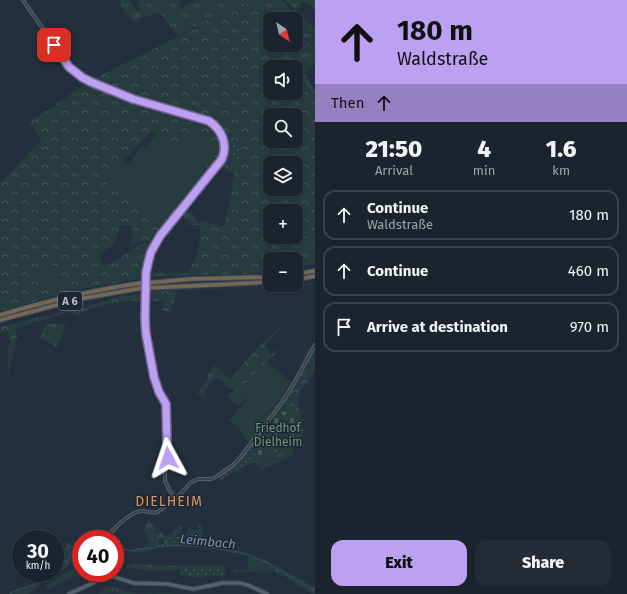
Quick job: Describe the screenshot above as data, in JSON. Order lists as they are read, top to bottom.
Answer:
{
  "streets": {
    "highway": ["A 6"]
  },
  "districts": ["DIELHEIM"],
  "water": ["Leimbach"],
  "parks": ["Friedhof Dielheim"],
  "north": "bottom right",
  "page": {
    "turn": ["180 m", "Waldstraße"],
    "map_buttons": ["+", "−"],
    "then": "Then",
    "eta": [
      "21:50",
      "Arrival",
      "4",
      "min",
      "1.6",
      "km"
    ],
    "list": [
      {
        "name": "Continue",
        "note": "Waldstraße",
        "value": "180 m"
      },
      {
        "name": "Continue",
        "value": "460 m"
      },
      {
        "name": "Arrive at destination",
        "value": "970 m"
      }
    ],
    "speed": "30 km/h",
    "limit": "40",
    "buttons": ["Exit", "Share"]
  }
}
